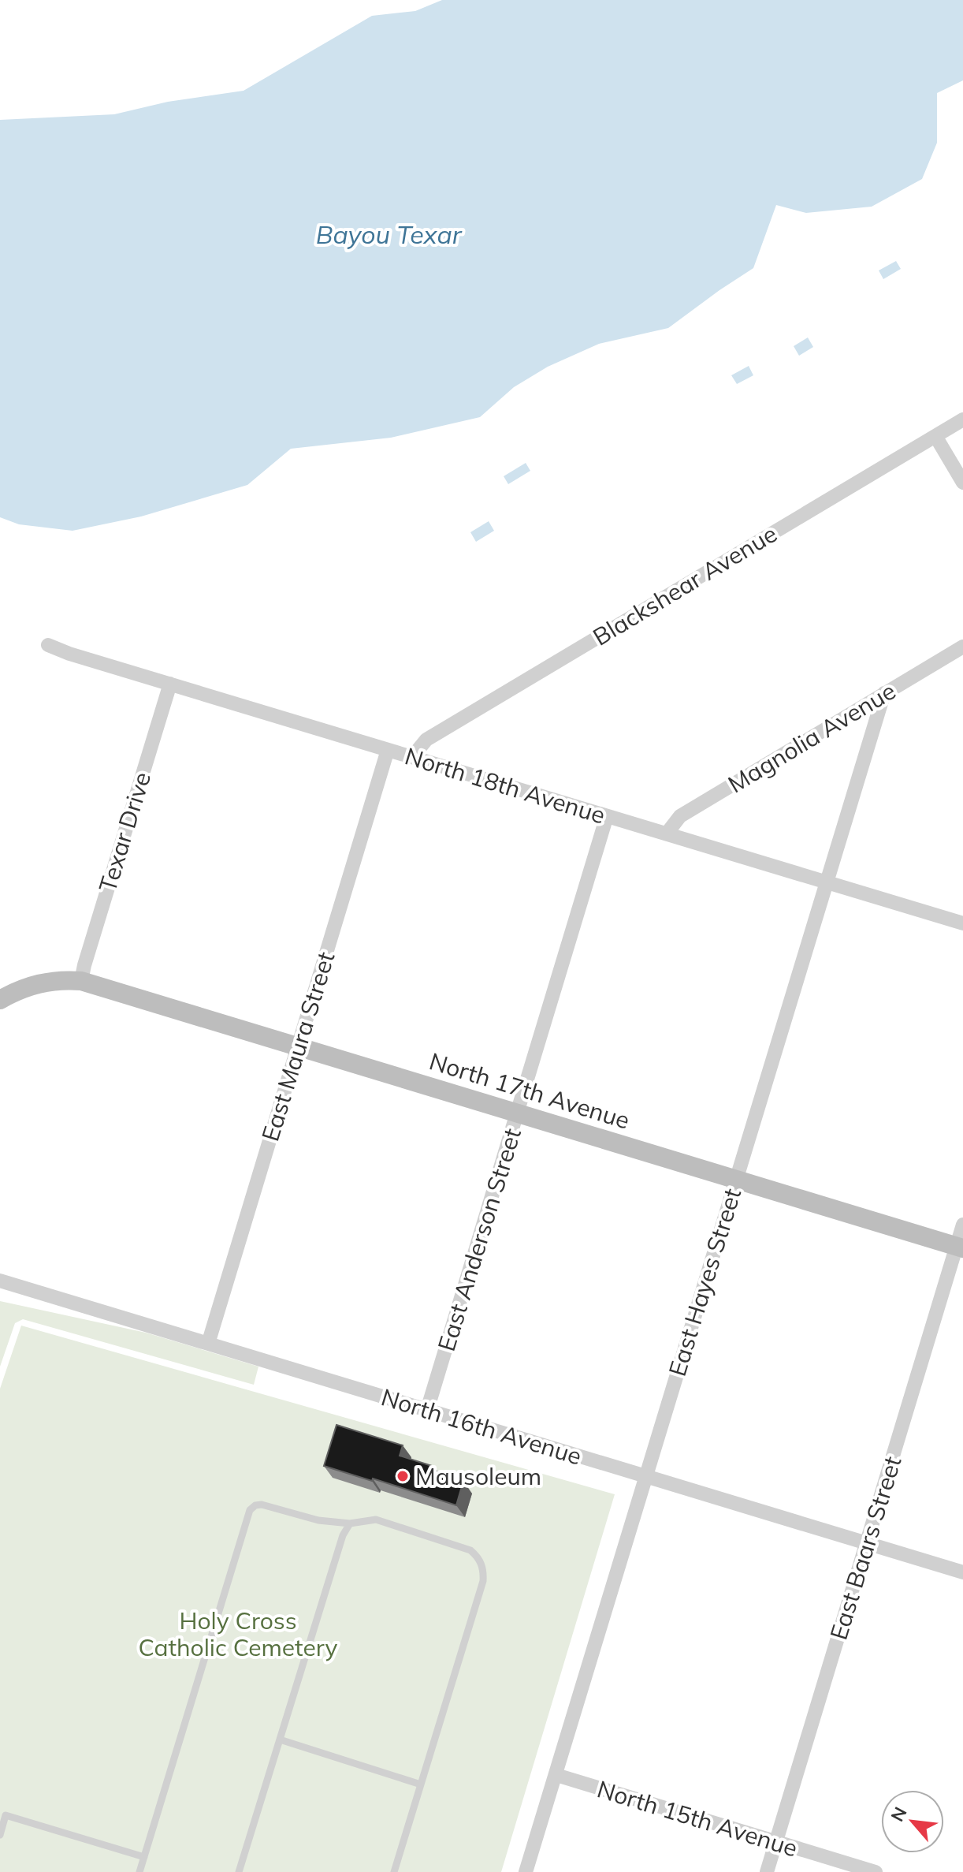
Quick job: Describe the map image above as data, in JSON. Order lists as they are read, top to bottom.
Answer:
{
  "streets": {
    "street": [
      "Blackshear Avenue",
      "Magnolia Avenue",
      "North 18th Avenue",
      "Texar Drive",
      "East Maura Street",
      "North 17th Avenue",
      "East Anderson Street",
      "East Hayes Street",
      "North 16th Avenue",
      "East Baars Street",
      "North 15th Avenue"
    ]
  },
  "crossings": [
    ["Blackshear Avenue", "North 18th Avenue"],
    ["Magnolia Avenue", "North 18th Avenue"],
    ["Magnolia Avenue", "East Hayes Street"],
    ["North 18th Avenue", "Texar Drive"],
    ["North 18th Avenue", "East Maura Street"],
    ["North 18th Avenue", "East Anderson Street"],
    ["North 18th Avenue", "East Hayes Street"],
    ["Texar Drive", "North 17th Avenue"],
    ["East Maura Street", "North 17th Avenue"],
    ["East Maura Street", "North 16th Avenue"],
    ["North 17th Avenue", "East Anderson Street"],
    ["North 17th Avenue", "East Hayes Street"],
    ["North 17th Avenue", "East Baars Street"],
    ["East Anderson Street", "North 16th Avenue"],
    ["East Hayes Street", "North 16th Avenue"],
    ["East Hayes Street", "North 15th Avenue"],
    ["North 16th Avenue", "East Baars Street"],
    ["East Baars Street", "North 15th Avenue"]
  ],
  "water": ["Bayou Texar"],
  "parks": ["Holy Cross Catholic Cemetery"],
  "places": ["Mausoleum"],
  "north": "top left"
}
